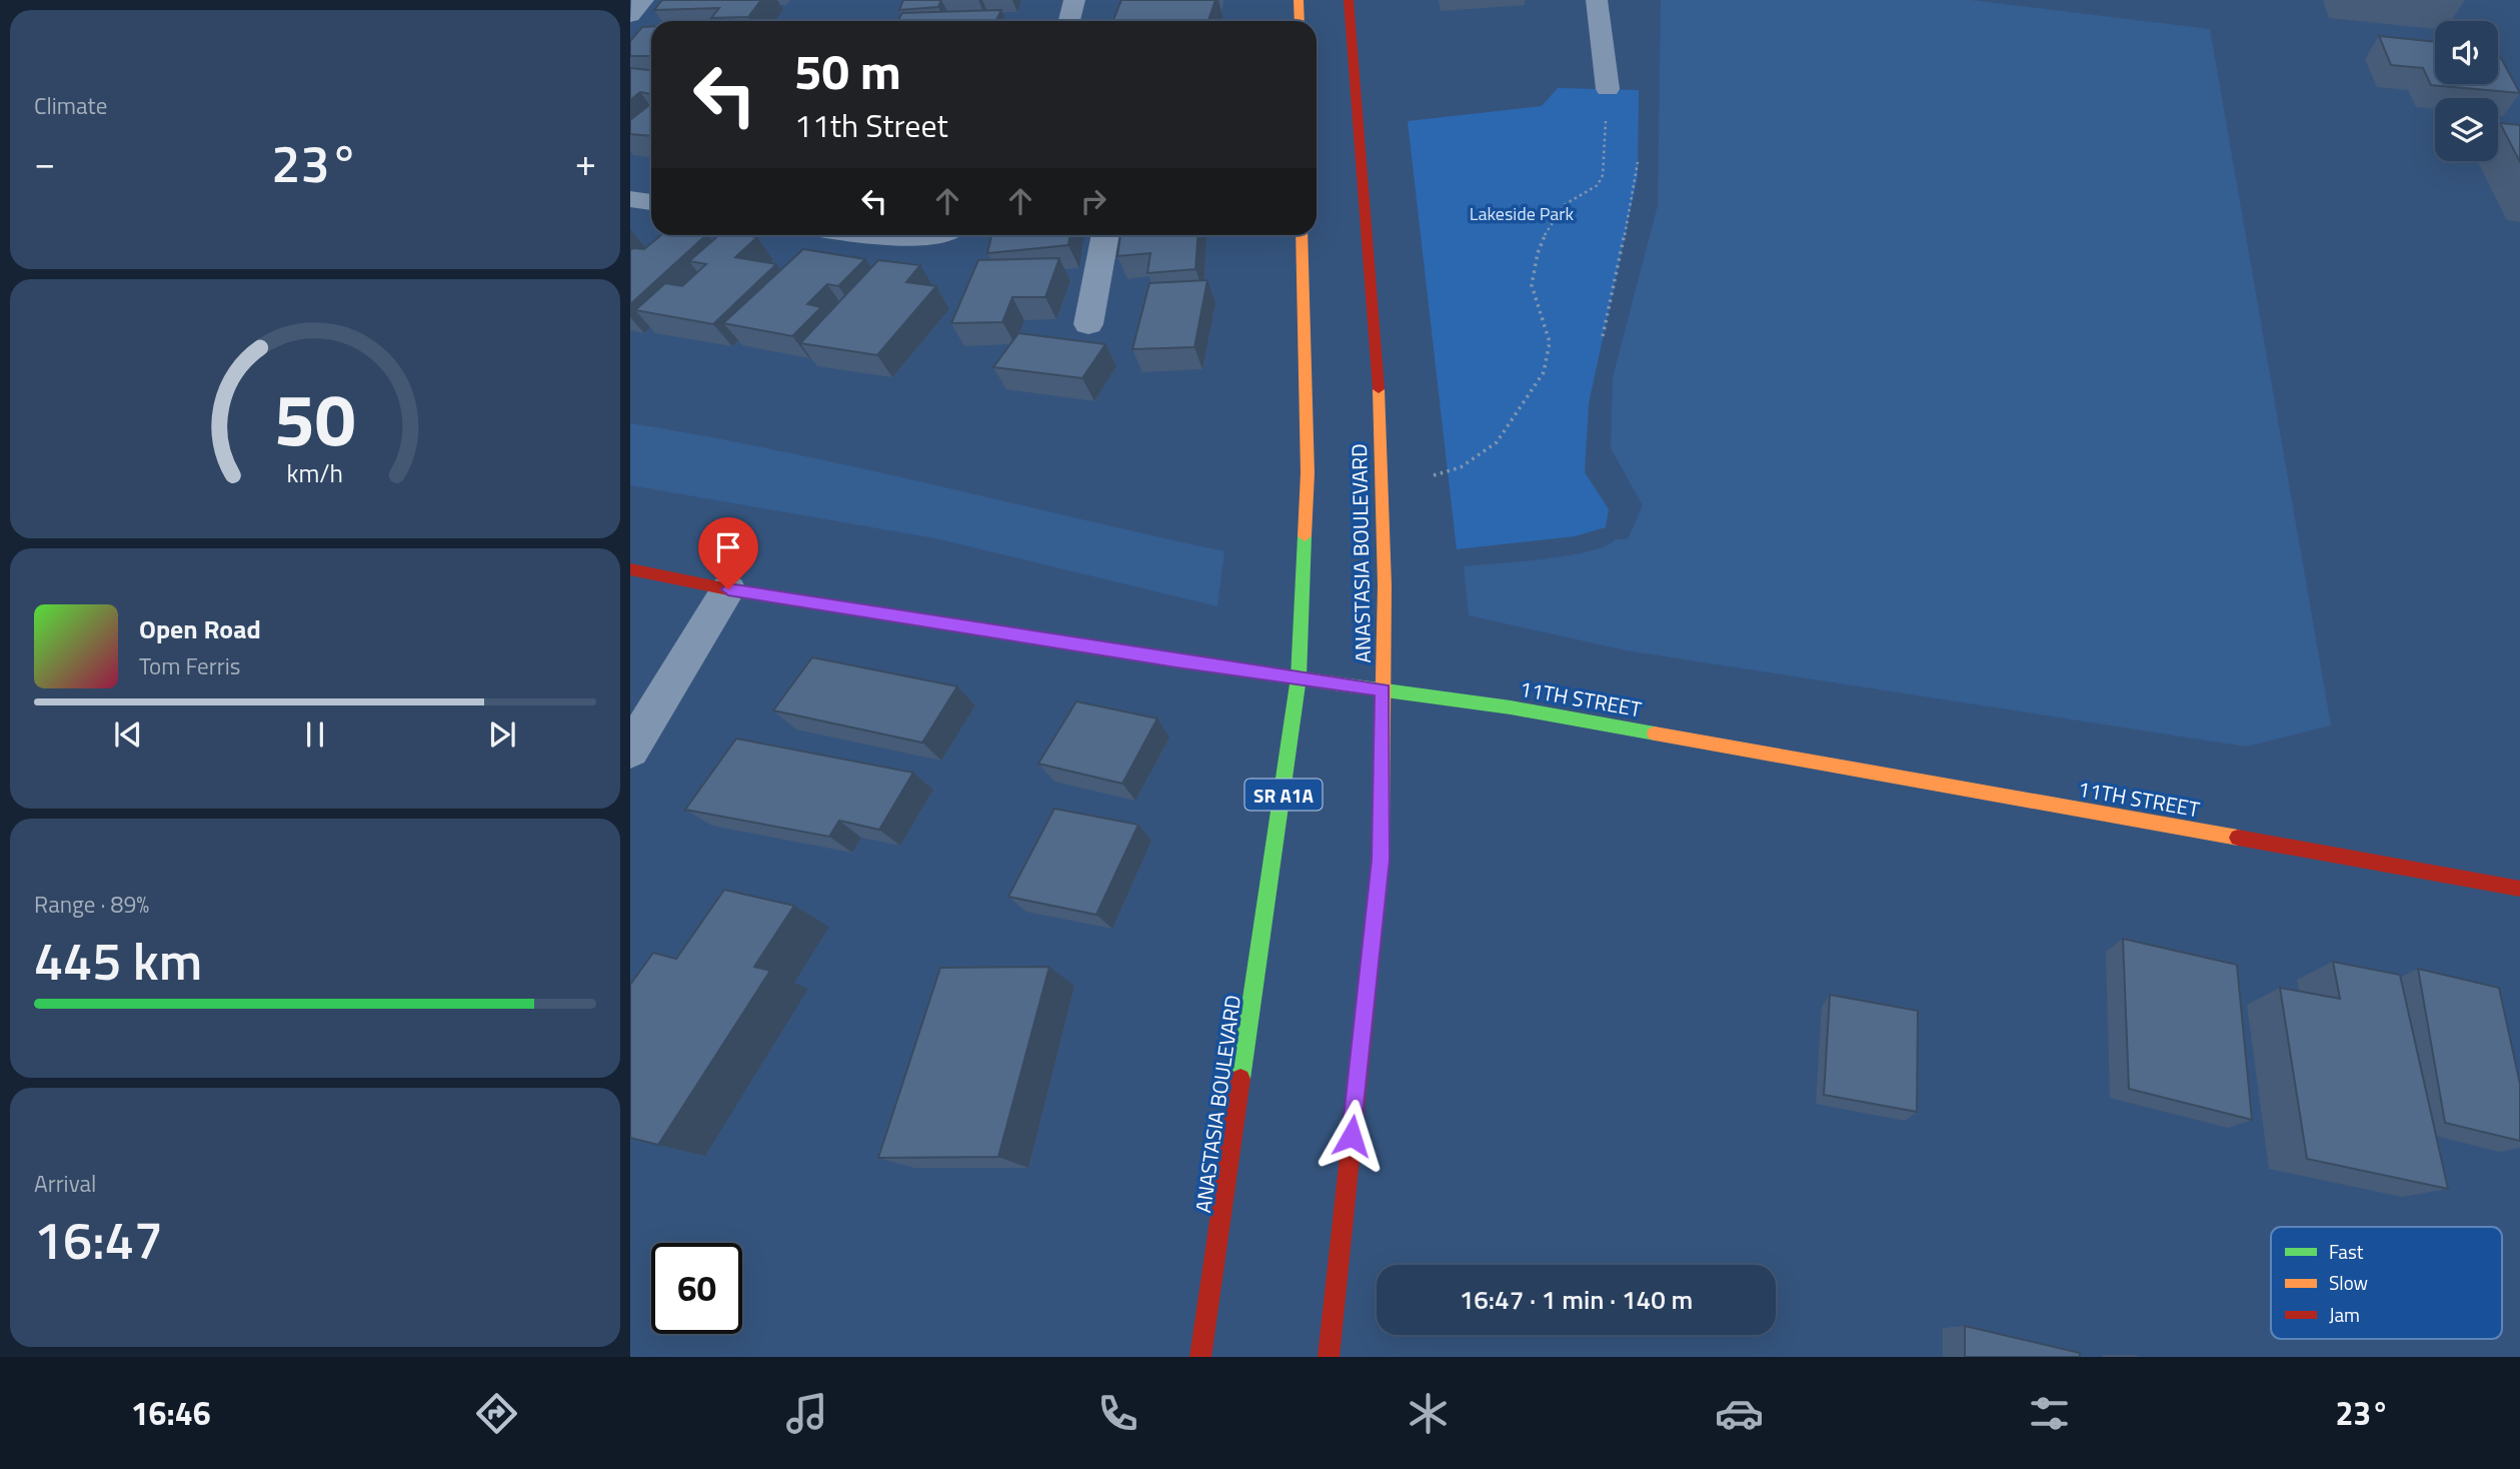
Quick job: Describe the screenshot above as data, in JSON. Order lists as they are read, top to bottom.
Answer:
{
  "streets": {
    "main road": ["ANASTASIA BOULEVARD", "11TH STREET", "SR A1A"]
  },
  "crossings": [
    ["ANASTASIA BOULEVARD", "11TH STREET"]
  ],
  "parks": ["Lakeside Park"],
  "legend": ["Fast", "Slow", "Jam"],
  "page": {
    "tile": [
      "Climate",
      ["Range · 89%", "445 km"],
      ["Arrival", "16:47"]
    ],
    "turn": ["50 m", "11th Street"],
    "heat": ["−", "23°", "+"],
    "song": ["Open Road", "Tom Ferris"],
    "limit": "60",
    "trip": "16:47 · 1 min · 140 m",
    "tabs": ["16:46", "23°"],
    "gauge": ["50", "km/h"]
  }
}
